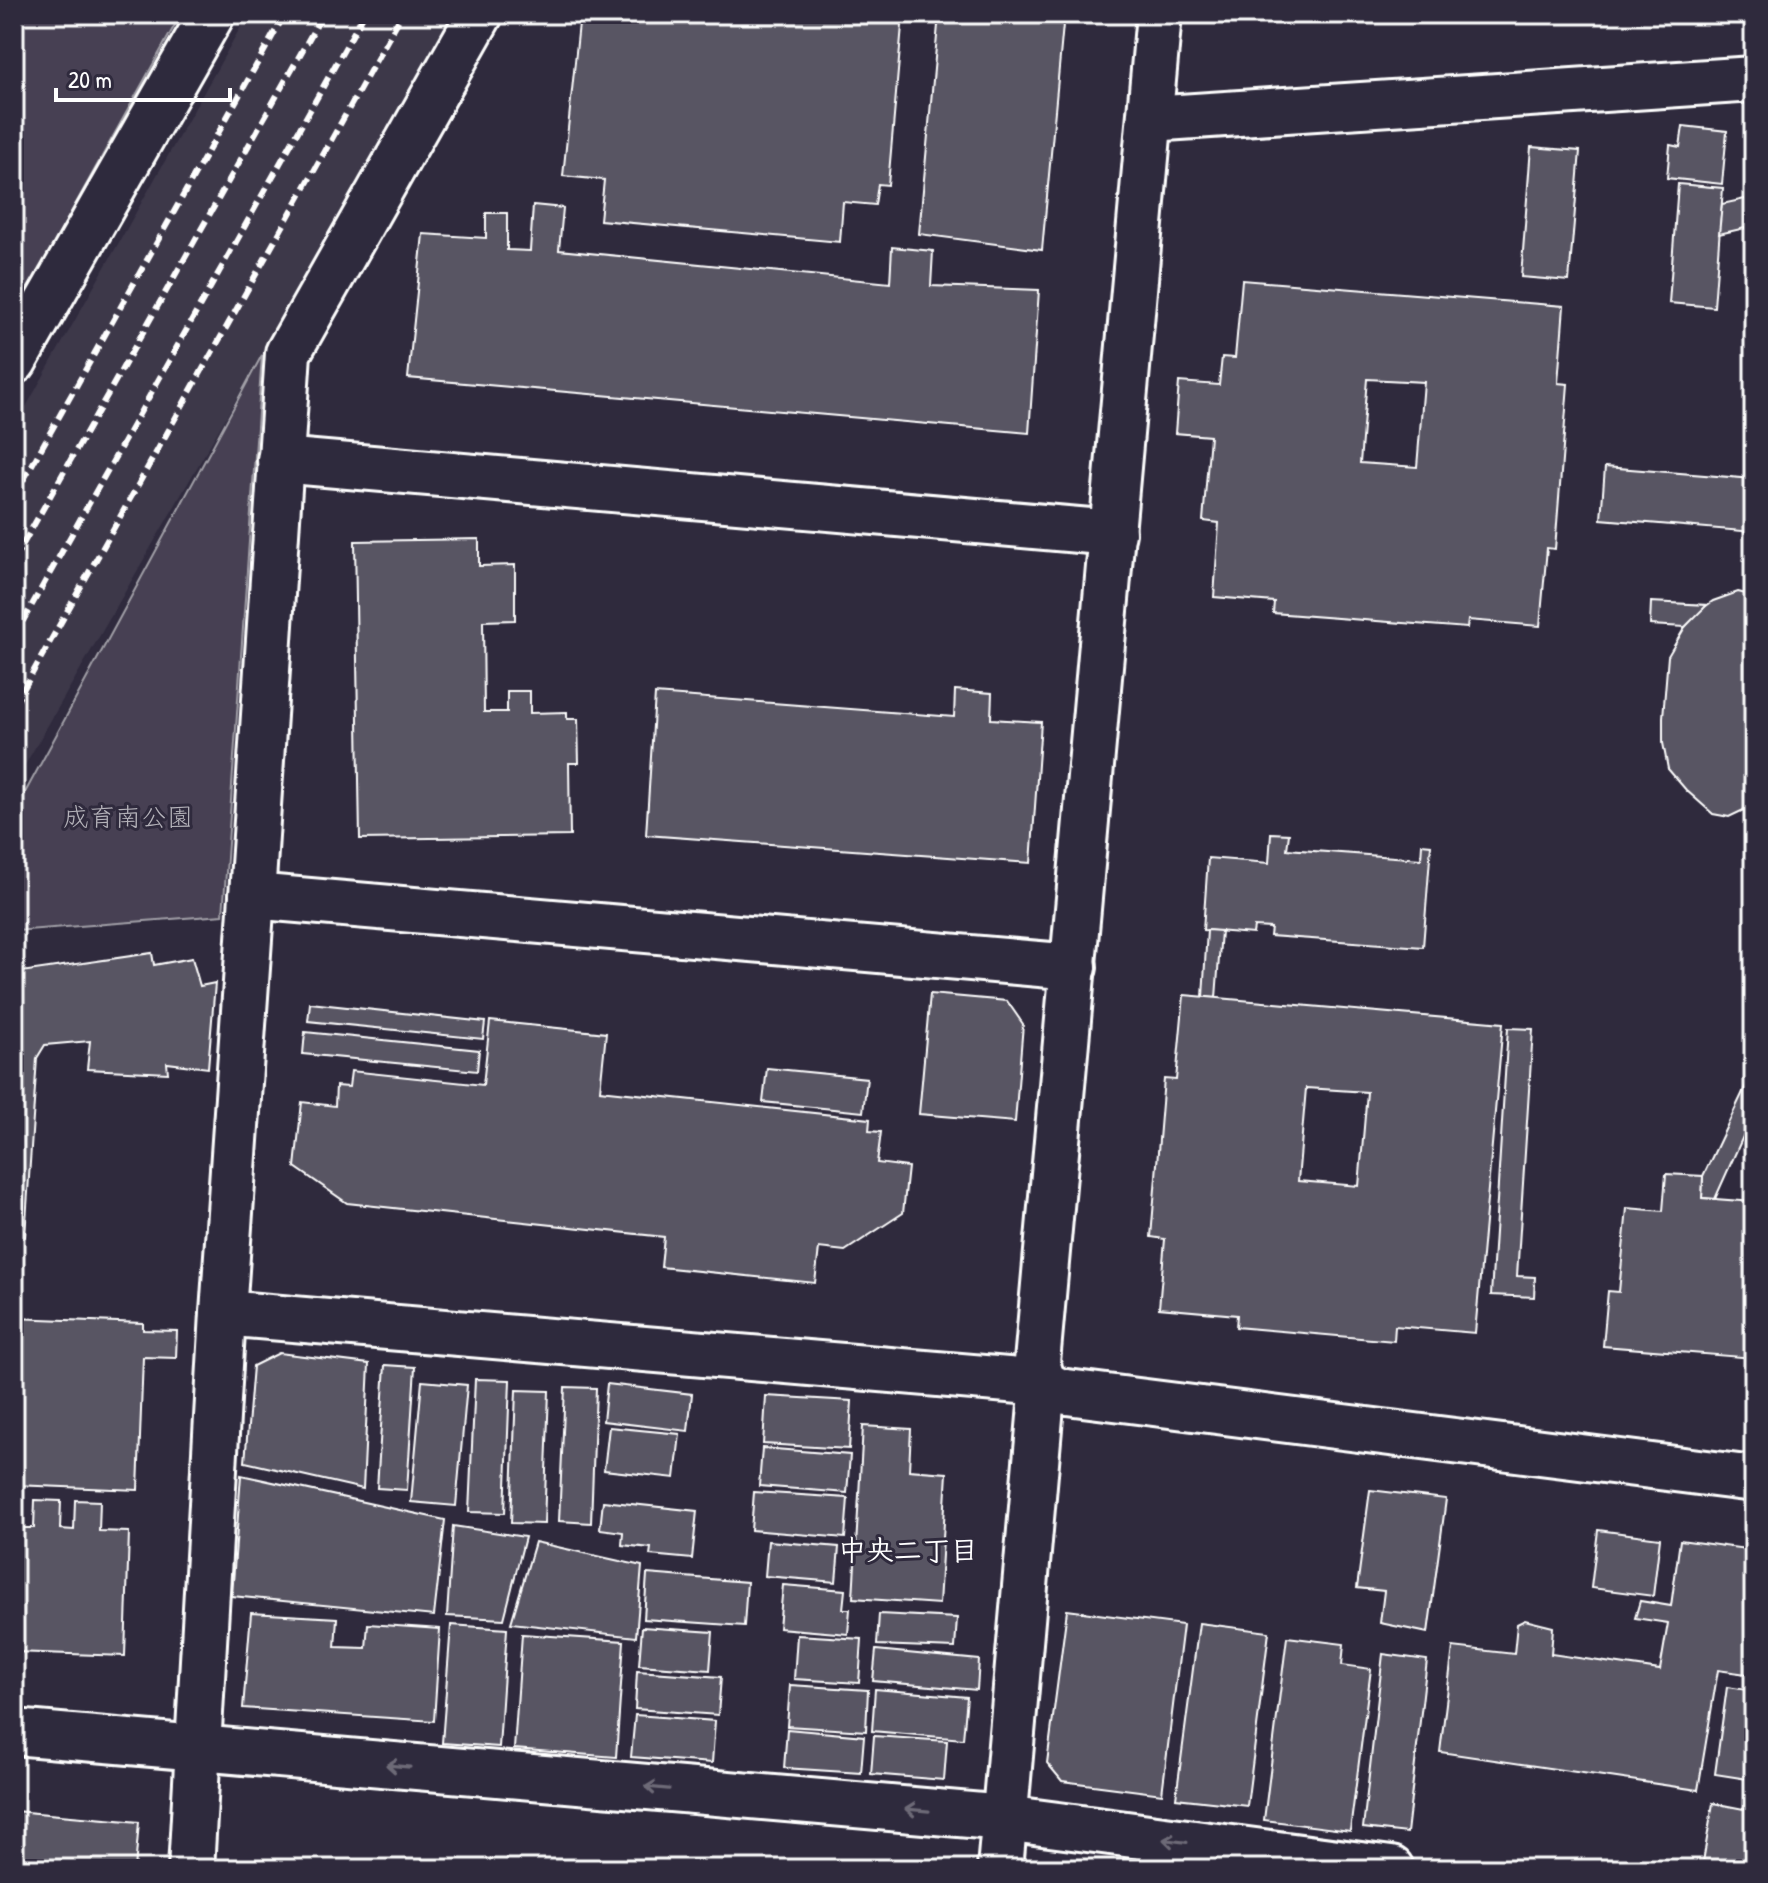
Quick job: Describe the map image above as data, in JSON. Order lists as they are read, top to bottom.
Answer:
{
  "districts": ["中央二丁目"],
  "parks": ["成育南公園"],
  "scale_bar": "20 m"
}
